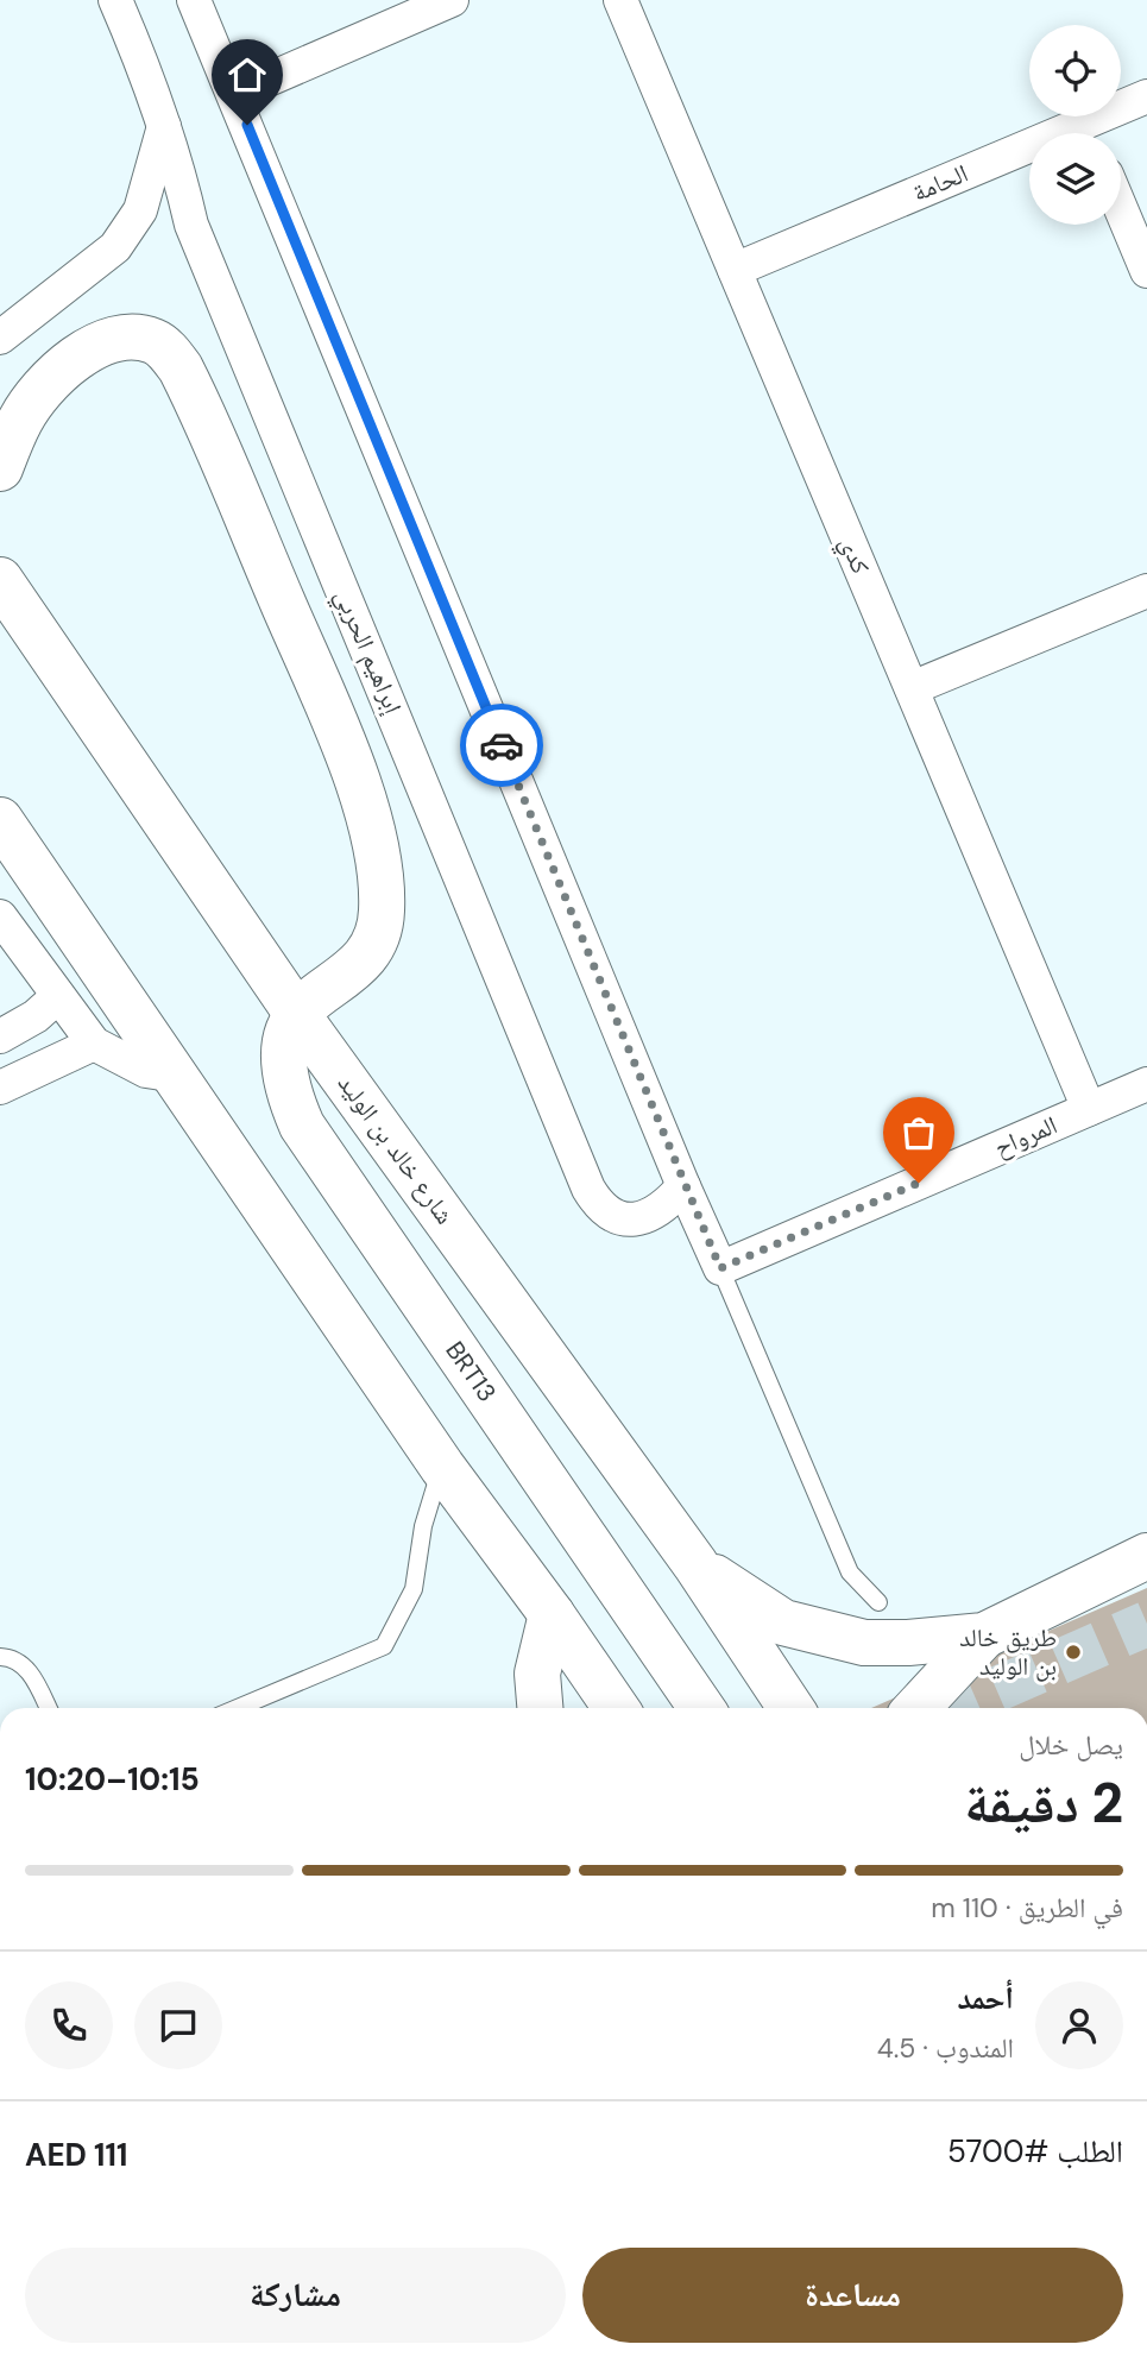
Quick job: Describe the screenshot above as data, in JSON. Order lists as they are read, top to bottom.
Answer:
{
  "streets": {
    "main road": ["شارع خالد بن الوليد", "BRT13"],
    "street": [
      "الحامة",
      "كدي",
      "إبراهيم الحربي",
      "المرواح"
    ]
  },
  "crossings": [
    ["الحامة", "كدي"],
    ["كدي", "المرواح"],
    ["شارع خالد بن الوليد", "BRT13"]
  ],
  "places": ["طريق خالد بن الوليد"],
  "page": {
    "heading": ["2 دقيقة", "يصل خلال", "10:15–10:20"],
    "panel": [
      "أحمد",
      "المندوب · 4.5",
      "الطلب #5700",
      "AED 111"
    ],
    "bar": "في الطريق · 110 m",
    "buttons": ["مساعدة", "مشاركة"]
  }
}
